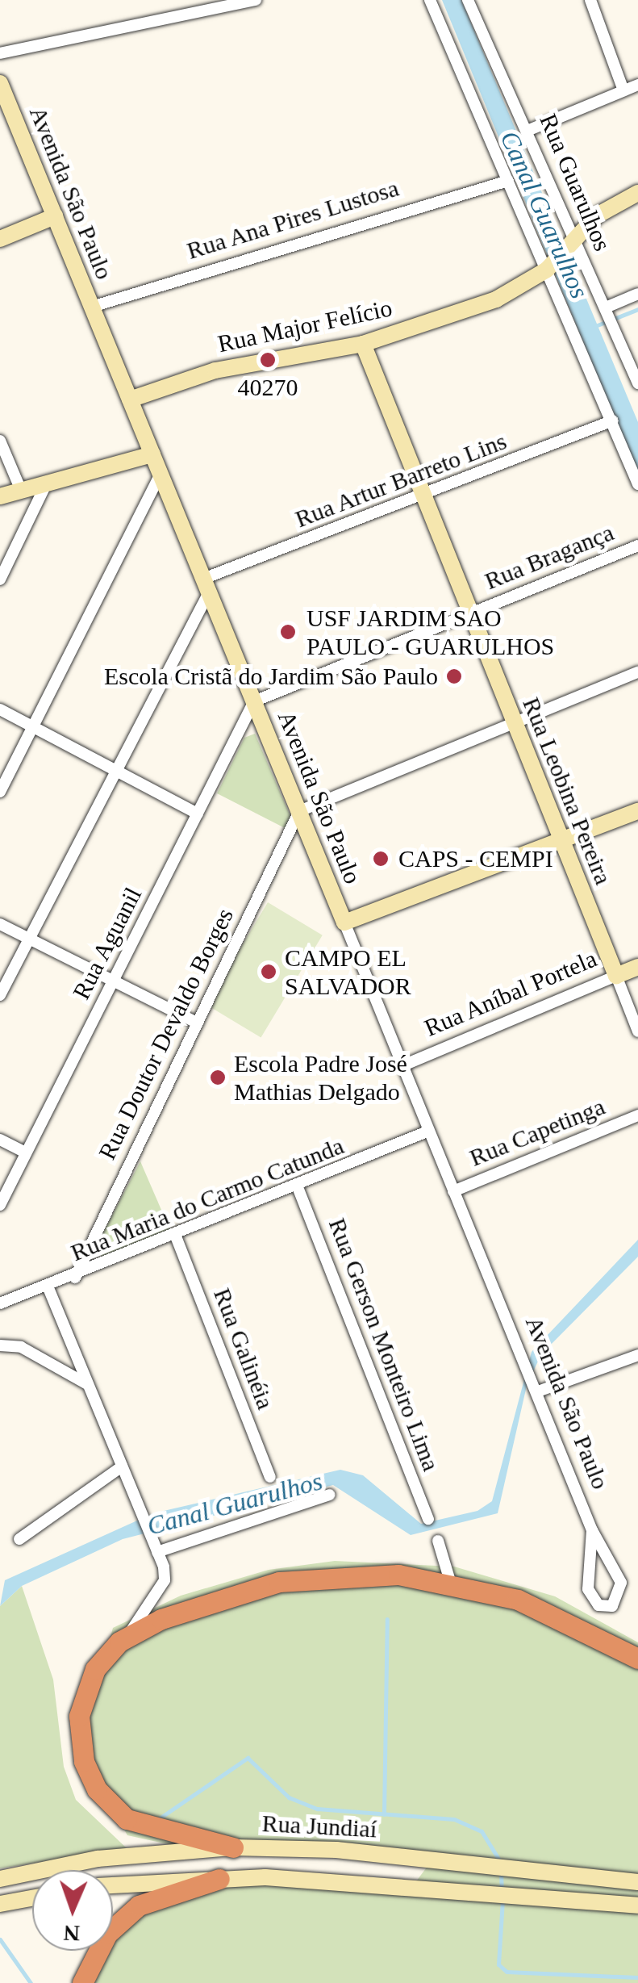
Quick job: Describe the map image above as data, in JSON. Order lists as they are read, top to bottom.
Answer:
{
  "streets": {
    "main road": [
      "Avenida São Paulo",
      "Rua Major Felício",
      "Rua Leobina Pereira",
      "Rua Aníbal Portela",
      "Rua Jundiaí"
    ],
    "street": [
      "Rua Guarulhos",
      "Rua Ana Pires Lustosa",
      "Rua Artur Barreto Lins",
      "Rua Bragança",
      "Rua Aguanil",
      "Rua Doutor Devaldo Borges",
      "Rua Capetinga",
      "Rua Maria do Carmo Catunda",
      "Rua Gerson Monteiro Lima",
      "Rua Galinéia"
    ]
  },
  "crossings": [
    ["Rua Guarulhos", "Rua Major Felício"],
    ["Avenida São Paulo", "Rua Ana Pires Lustosa"],
    ["Avenida São Paulo", "Rua Major Felício"],
    ["Avenida São Paulo", "Rua Artur Barreto Lins"],
    ["Avenida São Paulo", "Rua Bragança"],
    ["Avenida São Paulo", "Rua Aguanil"],
    ["Avenida São Paulo", "Rua Aníbal Portela"],
    ["Avenida São Paulo", "Rua Doutor Devaldo Borges"],
    ["Avenida São Paulo", "Rua Capetinga"],
    ["Avenida São Paulo", "Rua Maria do Carmo Catunda"],
    ["Rua Major Felício", "Rua Leobina Pereira"],
    ["Rua Artur Barreto Lins", "Rua Leobina Pereira"],
    ["Rua Bragança", "Rua Leobina Pereira"],
    ["Rua Bragança", "Rua Aguanil"],
    ["Rua Leobina Pereira", "Rua Aníbal Portela"],
    ["Rua Doutor Devaldo Borges", "Rua Maria do Carmo Catunda"],
    ["Rua Maria do Carmo Catunda", "Rua Gerson Monteiro Lima"],
    ["Rua Maria do Carmo Catunda", "Rua Galinéia"]
  ],
  "water": ["Canal Guarulhos"],
  "places": [
    "40270",
    "USF JARDIM SAO PAULO - GUARULHOS",
    "Escola Cristã do Jardim São Paulo",
    "CAPS - CEMPI",
    "CAMPO EL SALVADOR",
    "Escola Padre José Mathias Delgado"
  ],
  "north": "bottom"
}
